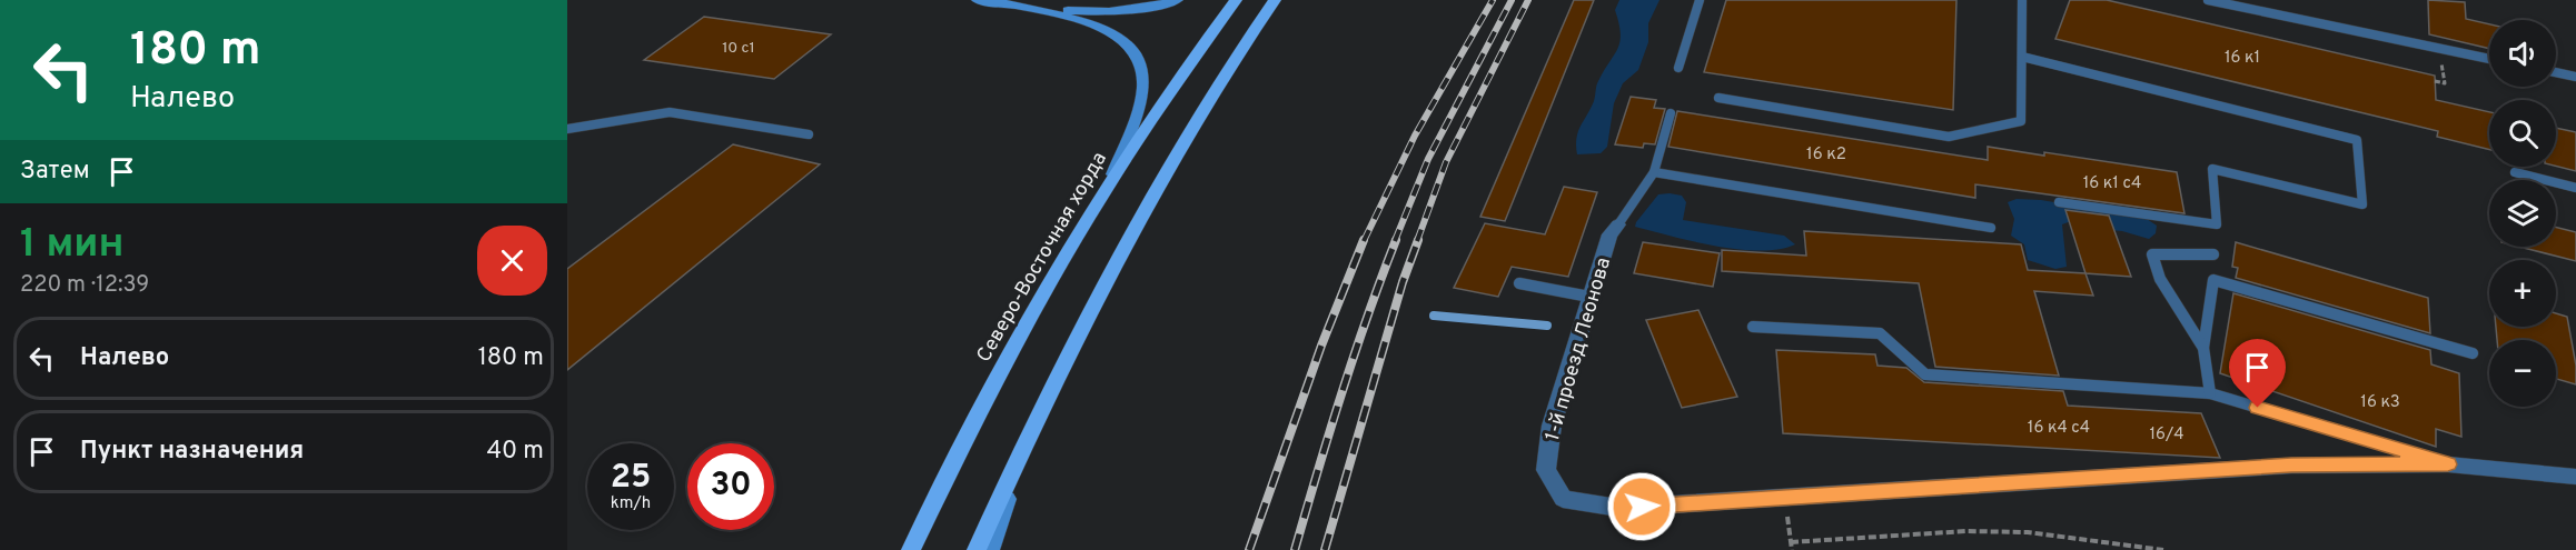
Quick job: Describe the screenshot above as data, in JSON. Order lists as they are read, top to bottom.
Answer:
{
  "streets": {
    "main road": ["Северо-Восточная хорда"],
    "street": ["1-й проезд Леонова"]
  },
  "house_numbers": [
    "10 с1",
    "16 к1",
    "16 к2",
    "16 к1 с4",
    "16 к3",
    "16 к4 с4",
    "16/4"
  ],
  "page": {
    "turn": ["180 m", "Налево"],
    "map_buttons": ["+", "−"],
    "then": "Затем",
    "heading": ["1 мин", "220 m · 12:39"],
    "list": [
      {
        "name": "Налево",
        "value": "180 m"
      },
      {
        "name": "Пункт назначения",
        "value": "40 m"
      }
    ],
    "speed": "25 km/h",
    "limit": "30"
  }
}
